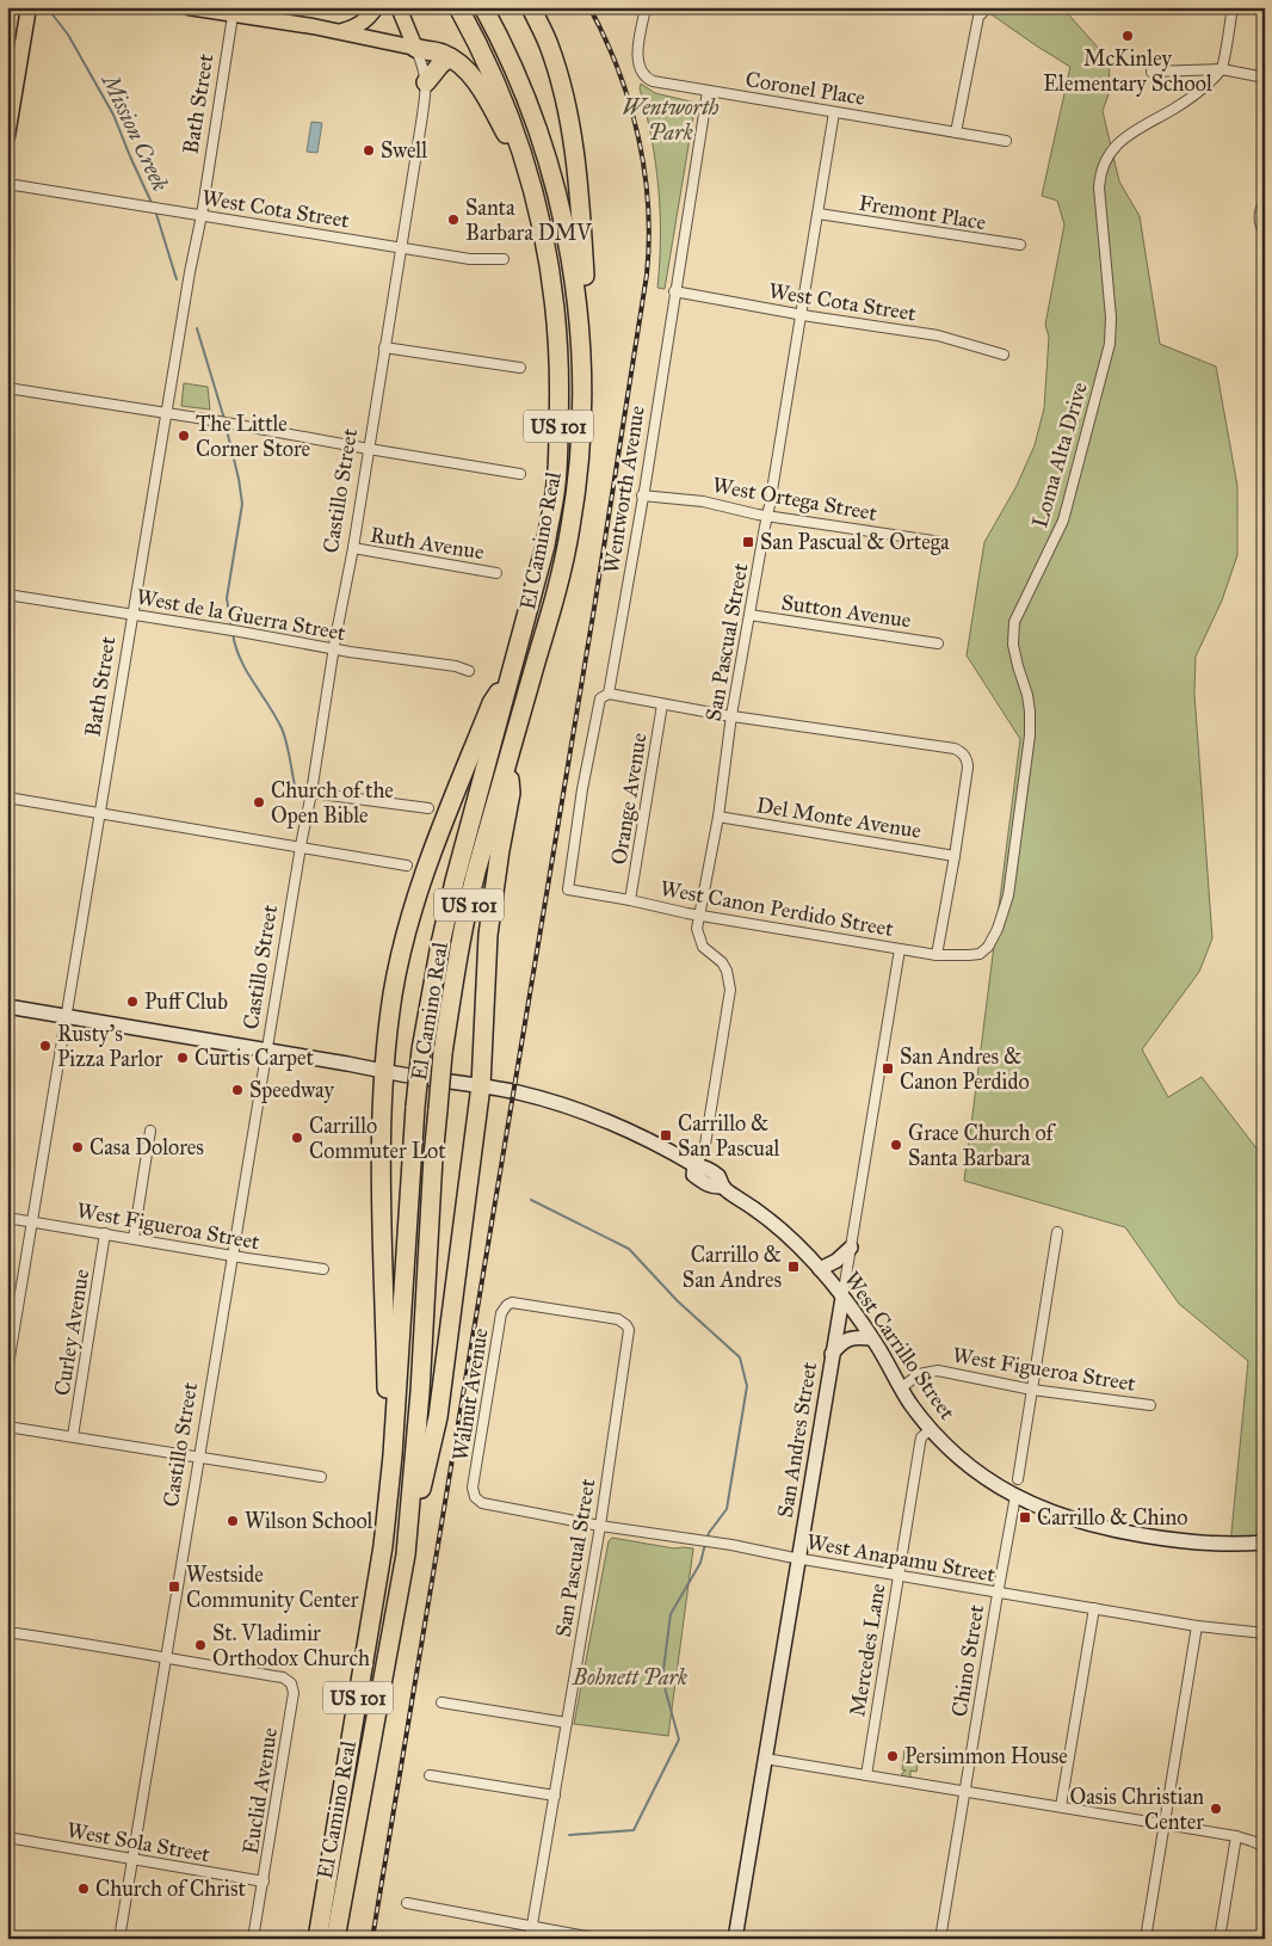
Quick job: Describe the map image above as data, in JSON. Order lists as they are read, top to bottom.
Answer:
{
  "streets": {
    "highway": ["US 101", "El Camino Real"],
    "main road": ["Castillo Street", "West Carrillo Street", "San Andres Street"],
    "street": [
      "Coronel Place",
      "Bath Street",
      "West Cota Street",
      "Fremont Place",
      "Loma Alta Drive",
      "Wentworth Avenue",
      "West Ortega Street",
      "Ruth Avenue",
      "Sutton Avenue",
      "West de la Guerra Street",
      "San Pascual Street",
      "Orange Avenue",
      "Del Monte Avenue",
      "West Canon Perdido Street",
      "West Figueroa Street",
      "Curley Avenue",
      "Walnut Avenue",
      "West Anapamu Street",
      "Mercedes Lane",
      "Chino Street",
      "Euclid Avenue",
      "West Sola Street"
    ]
  },
  "crossings": [
    ["Coronel Place", "Wentworth Avenue"],
    ["Coronel Place", "San Pascual Street"],
    ["Bath Street", "West Cota Street"],
    ["Bath Street", "West de la Guerra Street"],
    ["Bath Street", "West Figueroa Street"],
    ["Bath Street", "West Carrillo Street"],
    ["West Cota Street", "Wentworth Avenue"],
    ["West Cota Street", "Castillo Street"],
    ["West Cota Street", "San Pascual Street"],
    ["Fremont Place", "San Pascual Street"],
    ["Loma Alta Drive", "West Canon Perdido Street"],
    ["Wentworth Avenue", "West Ortega Street"],
    ["Wentworth Avenue", "West Canon Perdido Street"],
    ["Castillo Street", "Ruth Avenue"],
    ["Castillo Street", "West de la Guerra Street"],
    ["Castillo Street", "West Figueroa Street"],
    ["Castillo Street", "West Carrillo Street"],
    ["Castillo Street", "Euclid Avenue"],
    ["Castillo Street", "West Sola Street"],
    ["West Ortega Street", "San Pascual Street"],
    ["Sutton Avenue", "San Pascual Street"],
    ["San Pascual Street", "Del Monte Avenue"],
    ["San Pascual Street", "West Canon Perdido Street"],
    ["San Pascual Street", "West Carrillo Street"],
    ["San Pascual Street", "Walnut Avenue"],
    ["San Pascual Street", "West Anapamu Street"],
    ["Orange Avenue", "West Canon Perdido Street"],
    ["West Canon Perdido Street", "San Andres Street"],
    ["West Figueroa Street", "Curley Avenue"],
    ["West Figueroa Street", "West Carrillo Street"],
    ["West Carrillo Street", "San Andres Street"],
    ["West Carrillo Street", "Mercedes Lane"],
    ["West Carrillo Street", "Chino Street"],
    ["Walnut Avenue", "West Anapamu Street"],
    ["San Andres Street", "West Anapamu Street"],
    ["West Anapamu Street", "Mercedes Lane"],
    ["West Anapamu Street", "Chino Street"],
    ["Euclid Avenue", "West Sola Street"]
  ],
  "water": ["Mission Creek"],
  "parks": ["Wentworth Park", "Bohnett Park"],
  "places": {
    "other": [
      "McKinley Elementary School",
      "Swell",
      "Santa Barbara DMV",
      "The Little Corner Store",
      "Church of the Open Bible",
      "Puff Club",
      "Rusty's Pizza Parlor",
      "Curtis Carpet",
      "Speedway",
      "Carrillo Commuter Lot",
      "Grace Church of Santa Barbara",
      "Casa Dolores",
      "Wilson School",
      "St. Vladimir Orthodox Church",
      "Persimmon House",
      "Oasis Christian Center",
      "Church of Christ"
    ],
    "transit": [
      "San Pascual & Ortega",
      "San Andres & Canon Perdido",
      "Carrillo & San Pascual",
      "Carrillo & San Andres",
      "Carrillo & Chino",
      "Westside Community Center"
    ]
  }
}
